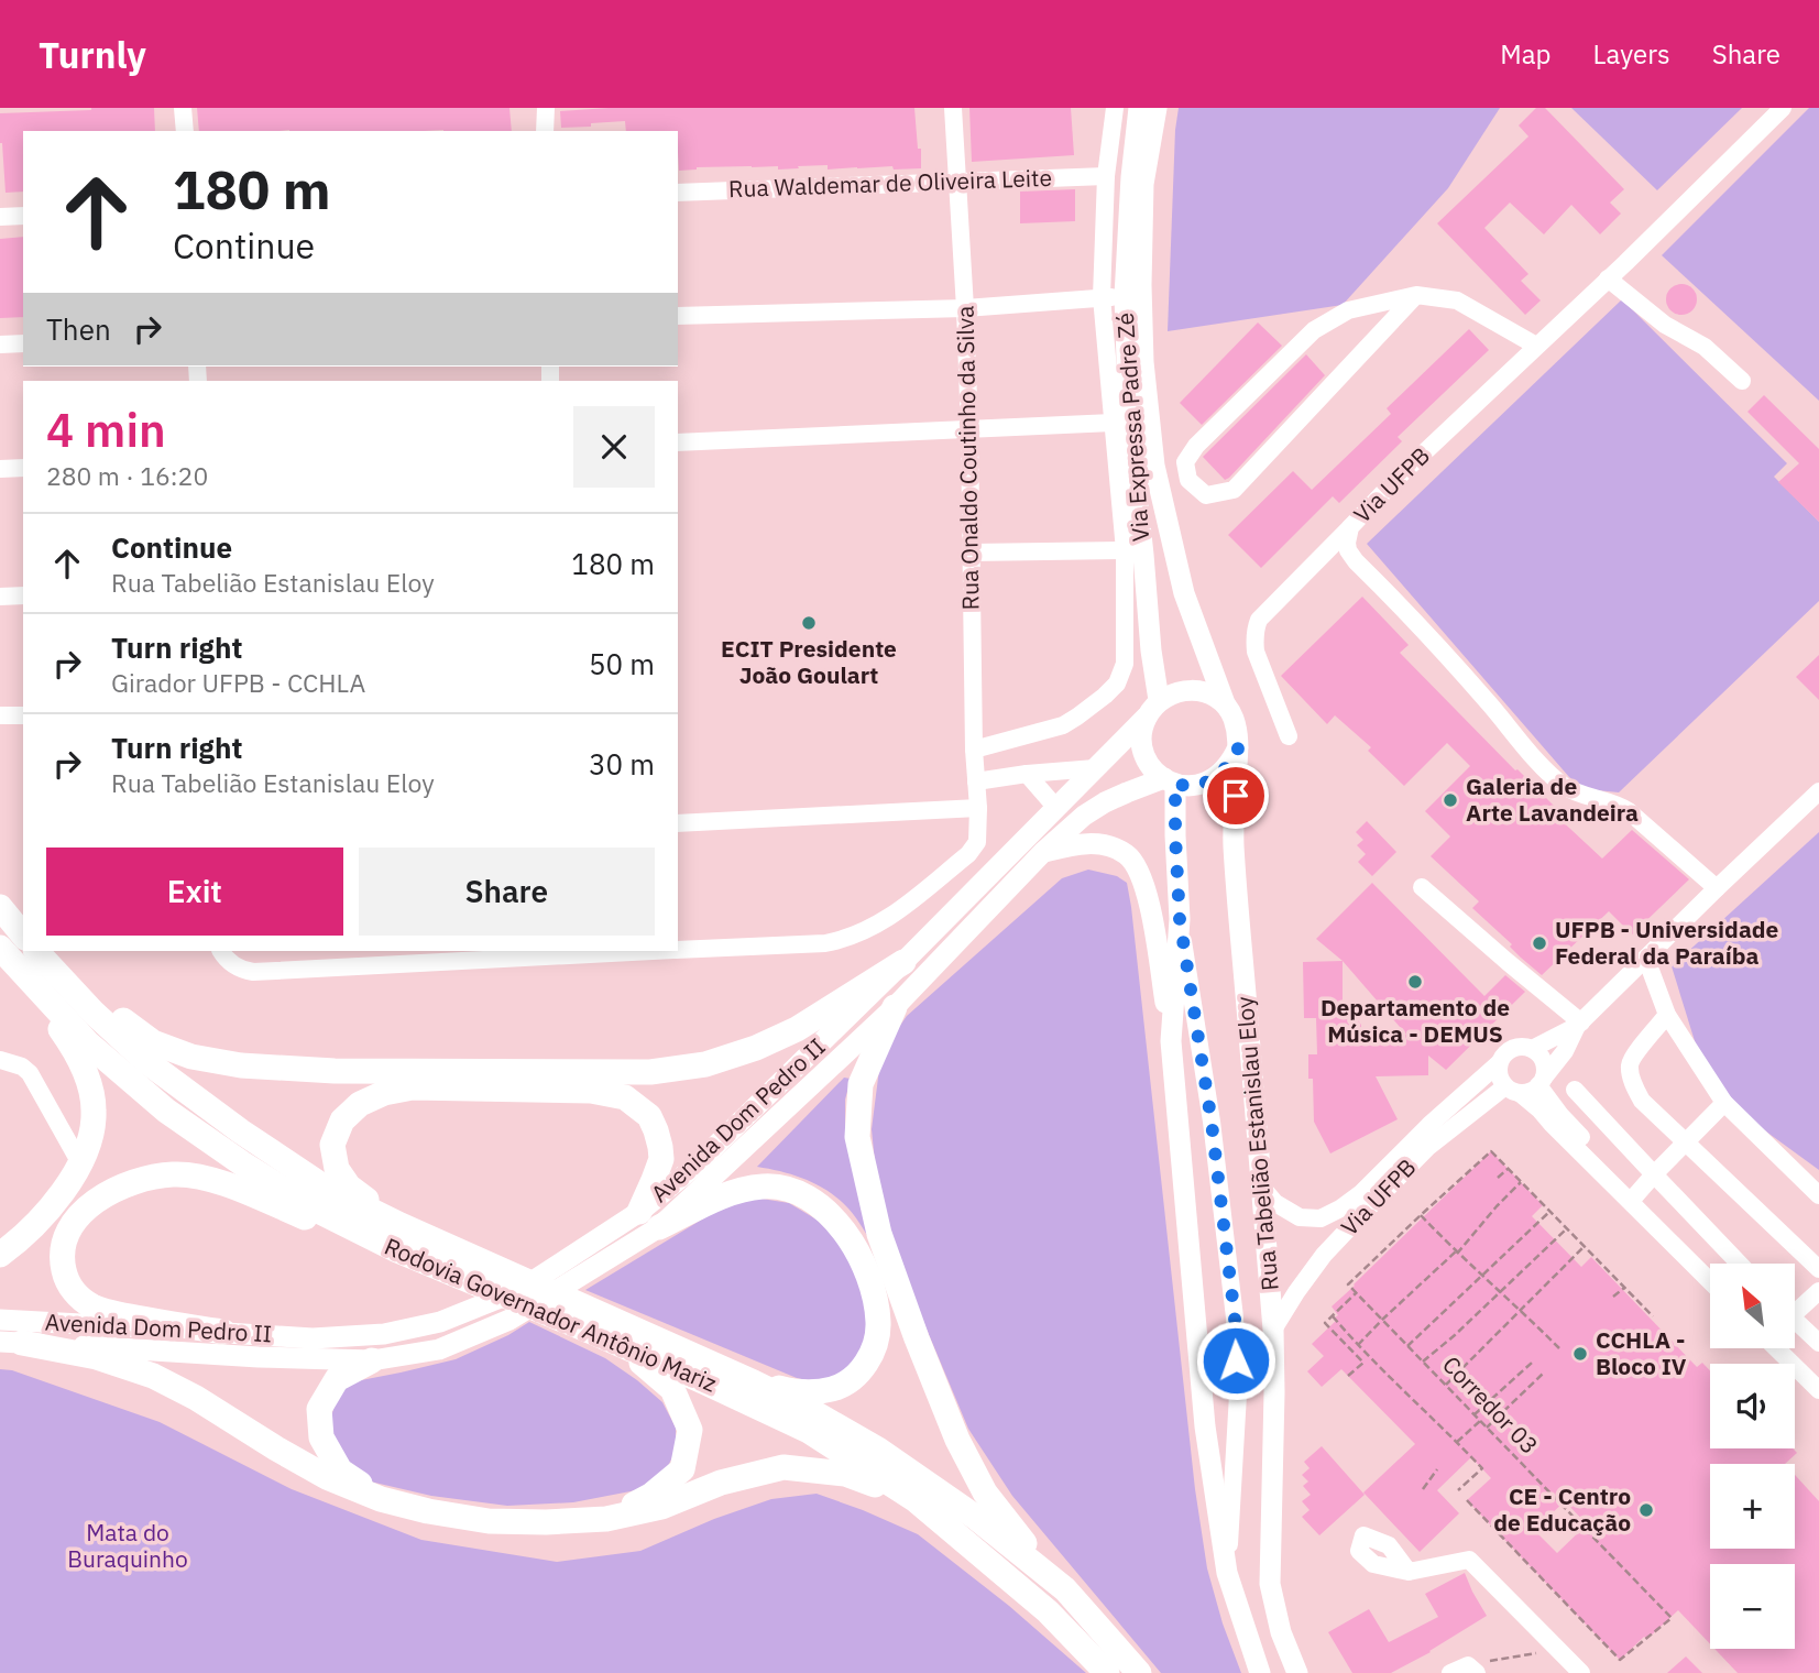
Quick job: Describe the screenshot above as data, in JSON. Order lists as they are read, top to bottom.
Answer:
{
  "streets": {
    "highway": ["Rodovia Governador Antônio Mariz"],
    "main road": ["Via Expressa Padre Zé", "Avenida Dom Pedro II", "Rua Tabelião Estanislau Eloy"],
    "street": ["Rua Waldemar de Oliveira Leite", "Rua Onaldo Coutinho da Silva", "Via UFPB"],
    "path": ["Corredor 03"]
  },
  "crossings": [
    ["Rua Waldemar de Oliveira Leite", "Rua Onaldo Coutinho da Silva"],
    ["Via Expressa Padre Zé", "Avenida Dom Pedro II"],
    ["Via Expressa Padre Zé", "Rua Tabelião Estanislau Eloy"],
    ["Via UFPB", "Rua Tabelião Estanislau Eloy"],
    ["Avenida Dom Pedro II", "Rua Tabelião Estanislau Eloy"]
  ],
  "parks": ["Mata do Buraquinho"],
  "places": [
    "ECIT Presidente João Goulart",
    "Galeria de Arte Lavandeira",
    "UFPB - Universidade Federal da Paraíba",
    "Departamento de Música - DEMUS",
    "CCHLA - Bloco IV",
    "CE - Centro de Educação"
  ],
  "north": "top left",
  "page": {
    "header": "Turnly",
    "nav": ["Map", "Layers", "Share"],
    "turn": ["180 m", "Continue"],
    "then": "Then",
    "heading": ["4 min", "280 m · 16:20"],
    "list": [
      {
        "name": "Continue",
        "note": "Rua Tabelião Estanislau Eloy",
        "value": "180 m"
      },
      {
        "name": "Turn right",
        "note": "Girador UFPB - CCHLA",
        "value": "50 m"
      },
      {
        "name": "Turn right",
        "note": "Rua Tabelião Estanislau Eloy",
        "value": "30 m"
      }
    ],
    "buttons": ["Exit", "Share"],
    "map_buttons": ["+", "−"]
  }
}
